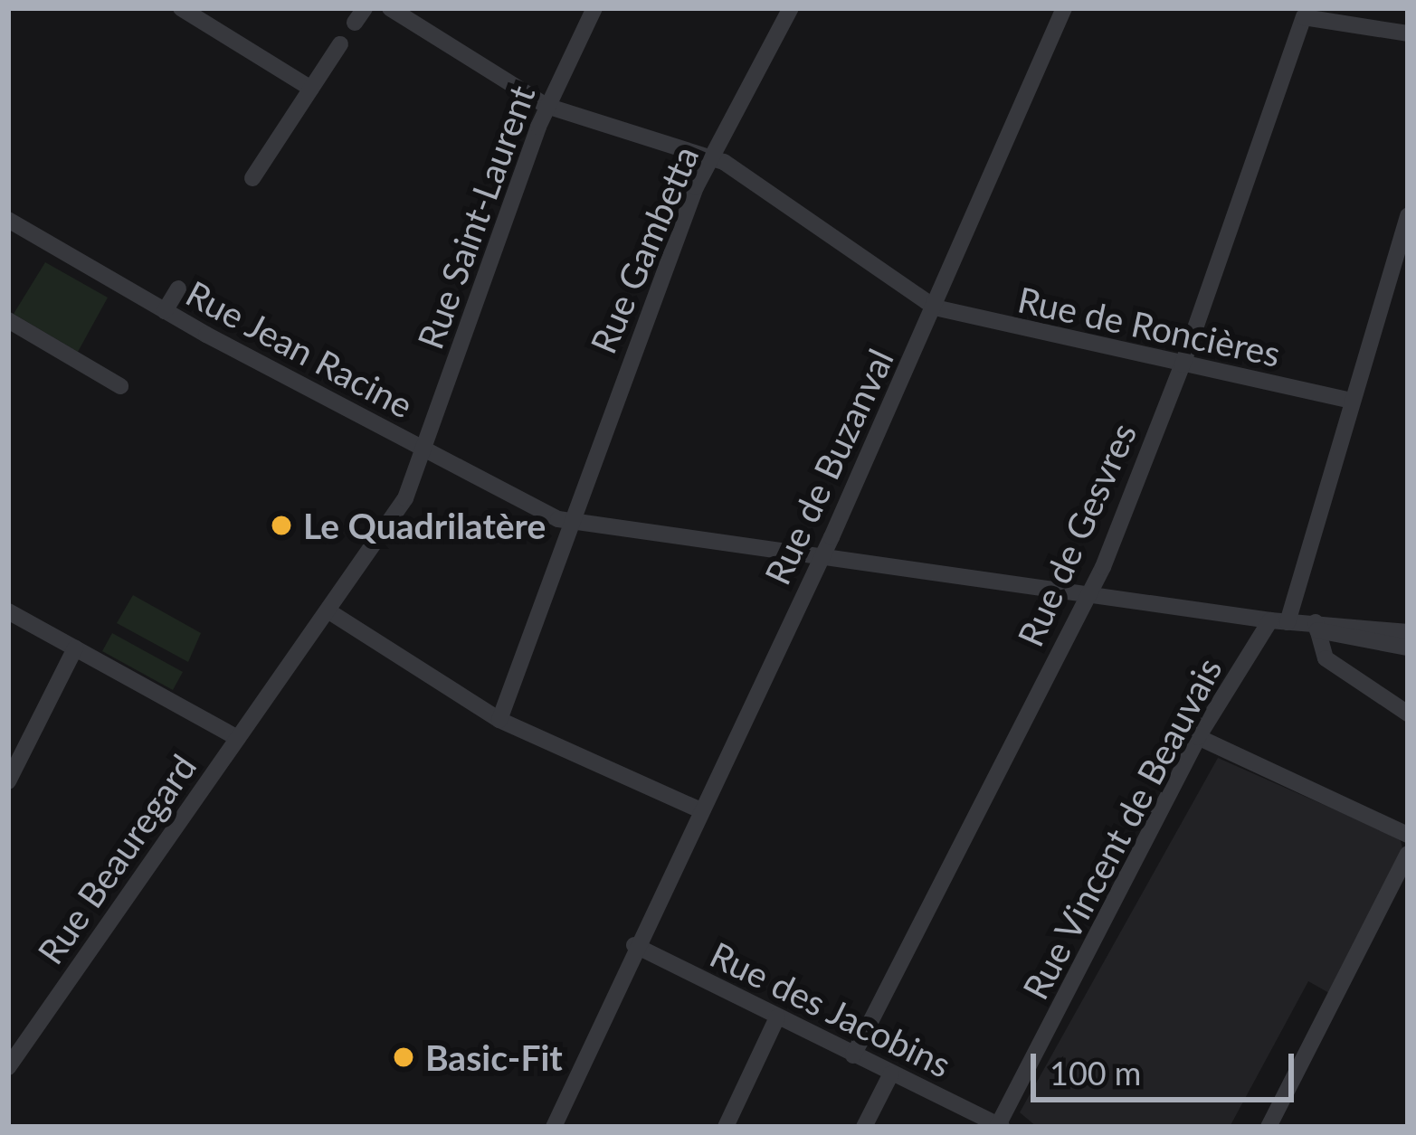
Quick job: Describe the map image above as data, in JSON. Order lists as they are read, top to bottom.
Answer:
{
  "streets": {
    "street": [
      "Rue Saint-Laurent",
      "Rue Gambetta",
      "Rue de Roncières",
      "Rue Jean Racine",
      "Rue de Buzanval",
      "Rue de Gesvres",
      "Rue Vincent de Beauvais",
      "Rue Beauregard",
      "Rue des Jacobins"
    ]
  },
  "crossings": [
    ["Rue Saint-Laurent", "Rue Jean Racine"],
    ["Rue Saint-Laurent", "Rue Beauregard"],
    ["Rue Gambetta", "Rue Jean Racine"],
    ["Rue de Roncières", "Rue de Buzanval"],
    ["Rue de Roncières", "Rue de Gesvres"],
    ["Rue de Roncières", "Rue Vincent de Beauvais"],
    ["Rue Jean Racine", "Rue de Buzanval"],
    ["Rue Jean Racine", "Rue de Gesvres"],
    ["Rue Jean Racine", "Rue Vincent de Beauvais"],
    ["Rue de Buzanval", "Rue des Jacobins"],
    ["Rue de Gesvres", "Rue des Jacobins"],
    ["Rue Vincent de Beauvais", "Rue des Jacobins"]
  ],
  "places": ["Le Quadrilatère", "Basic-Fit"],
  "scale_bar": "100 m"
}
